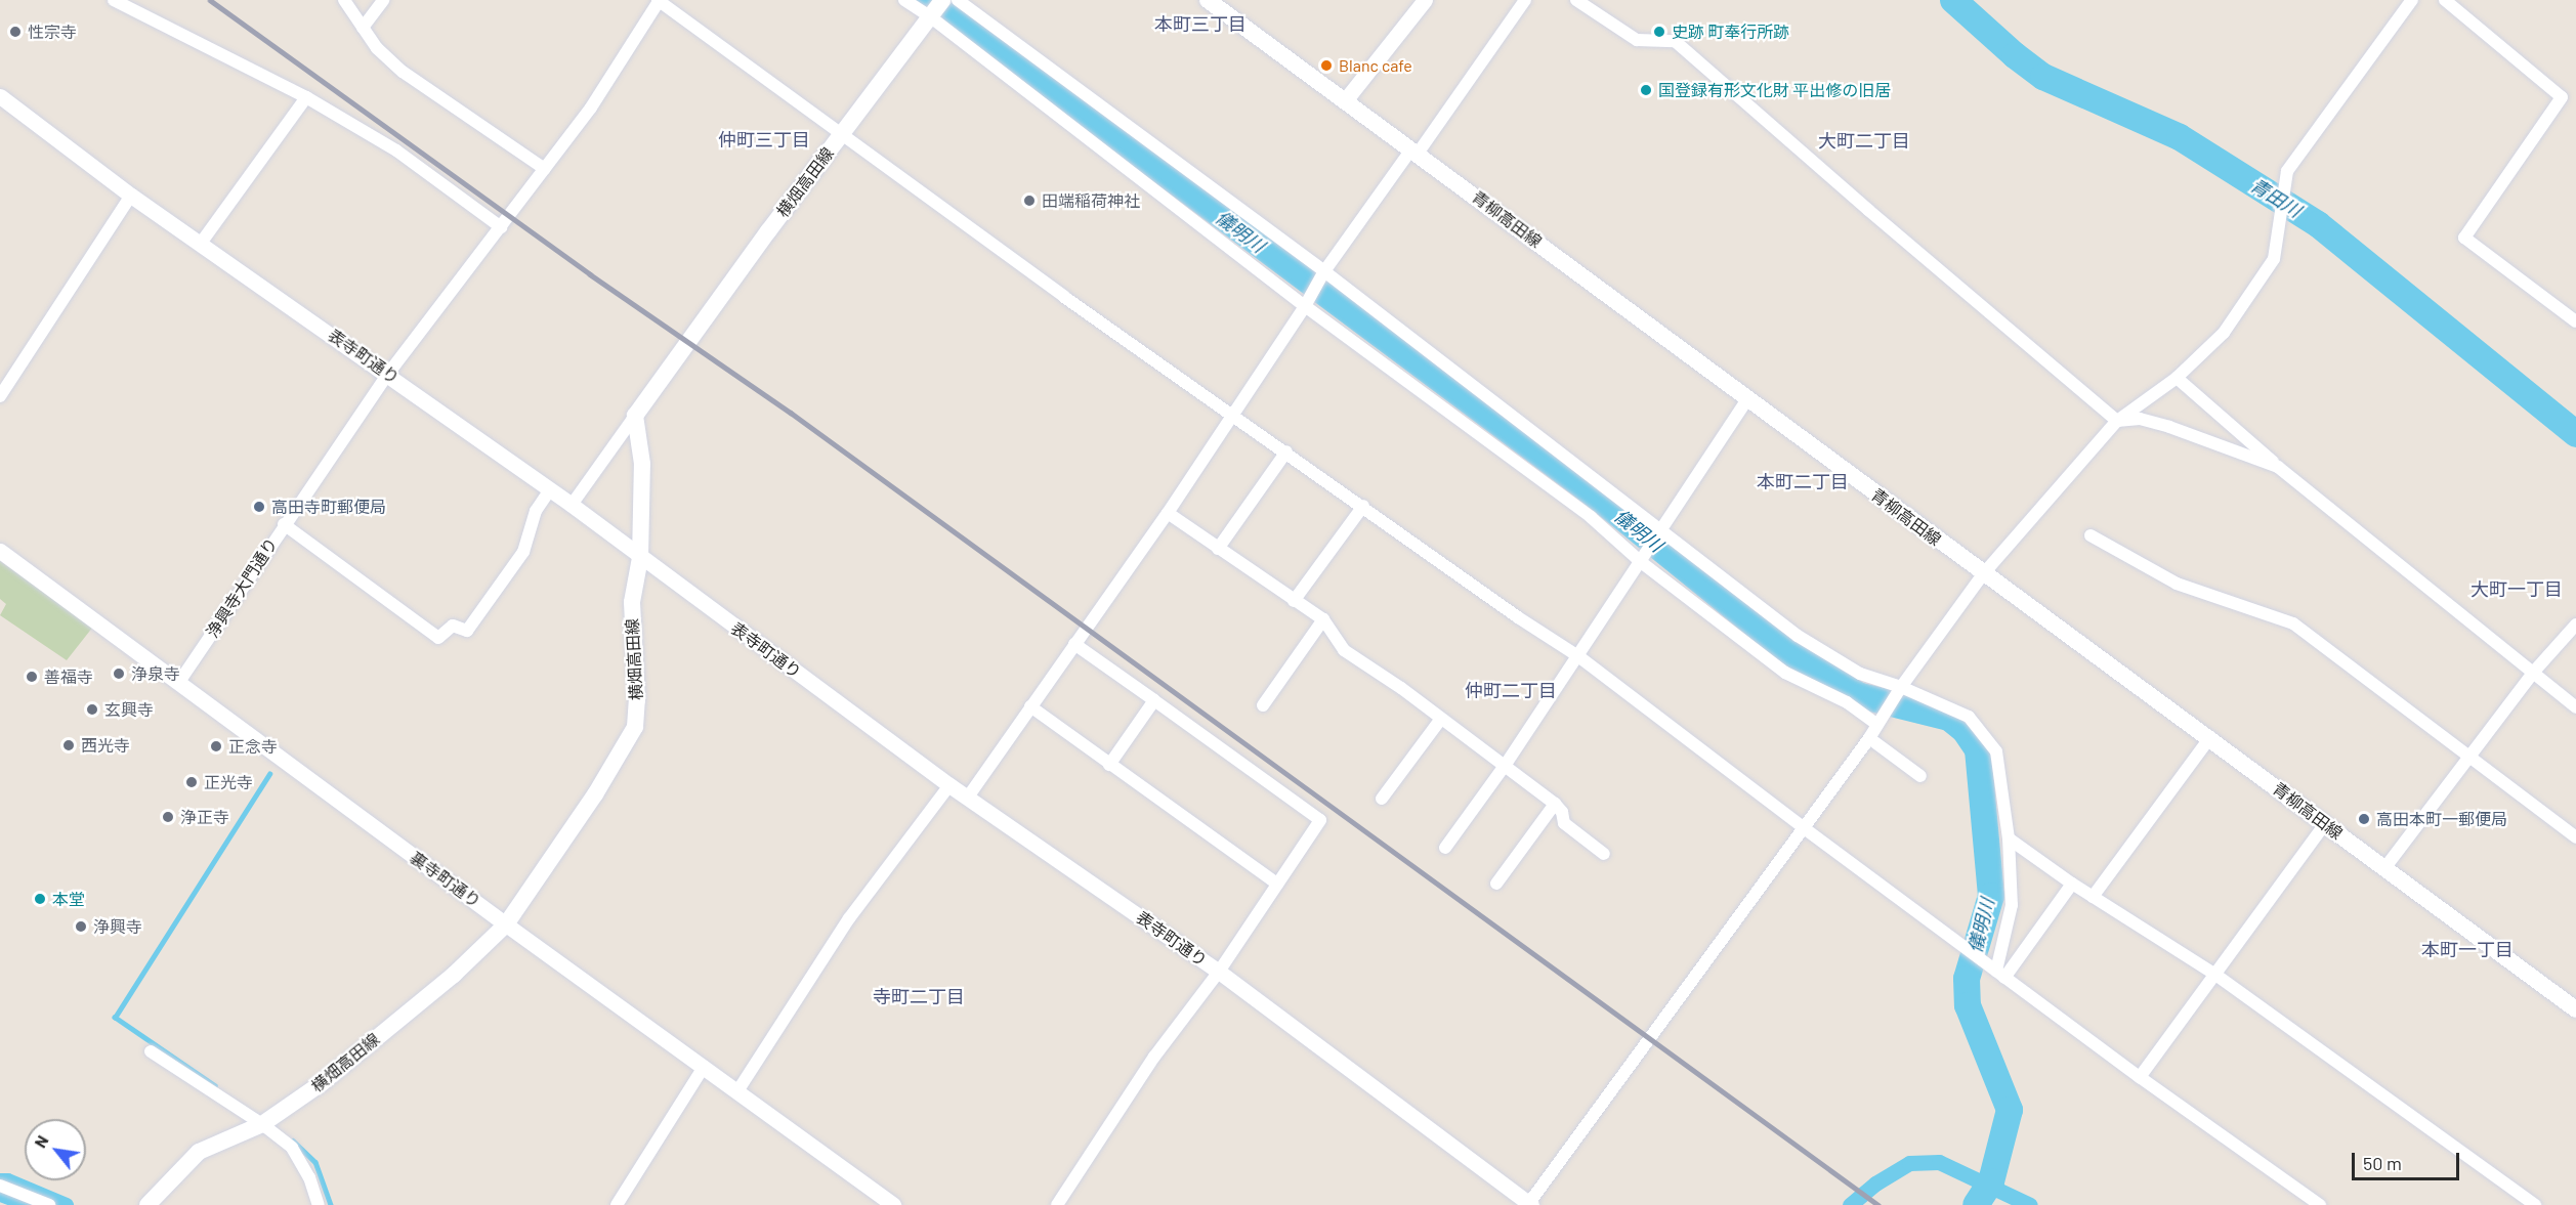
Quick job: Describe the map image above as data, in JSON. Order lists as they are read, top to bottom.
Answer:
{
  "streets": {
    "main road": ["横畑高田線", "青柳高田線"],
    "street": ["表寺町通り", "浄興寺大門通り", "裏寺町通り"]
  },
  "crossings": [
    ["横畑高田線", "表寺町通り"],
    ["横畑高田線", "裏寺町通り"],
    ["表寺町通り", "浄興寺大門通り"],
    ["浄興寺大門通り", "裏寺町通り"]
  ],
  "districts": [
    "本町三丁目",
    "仲町三丁目",
    "大町二丁目",
    "本町二丁目",
    "大町一丁目",
    "仲町二丁目",
    "本町一丁目",
    "寺町二丁目"
  ],
  "water": ["青田川", "儀明川"],
  "places": [
    "性宗寺",
    "史跡 町奉行所跡",
    "Blanc cafe",
    "国登録有形文化財 平出修の旧居",
    "田端稲荷神社",
    "高田寺町郵便局",
    "浄泉寺",
    "善福寺",
    "玄興寺",
    "西光寺",
    "正念寺",
    "正光寺",
    "浄正寺",
    "高田本町一郵便局",
    "本堂",
    "浄興寺"
  ],
  "scale_bar": "50 m",
  "north": "top left"
}
